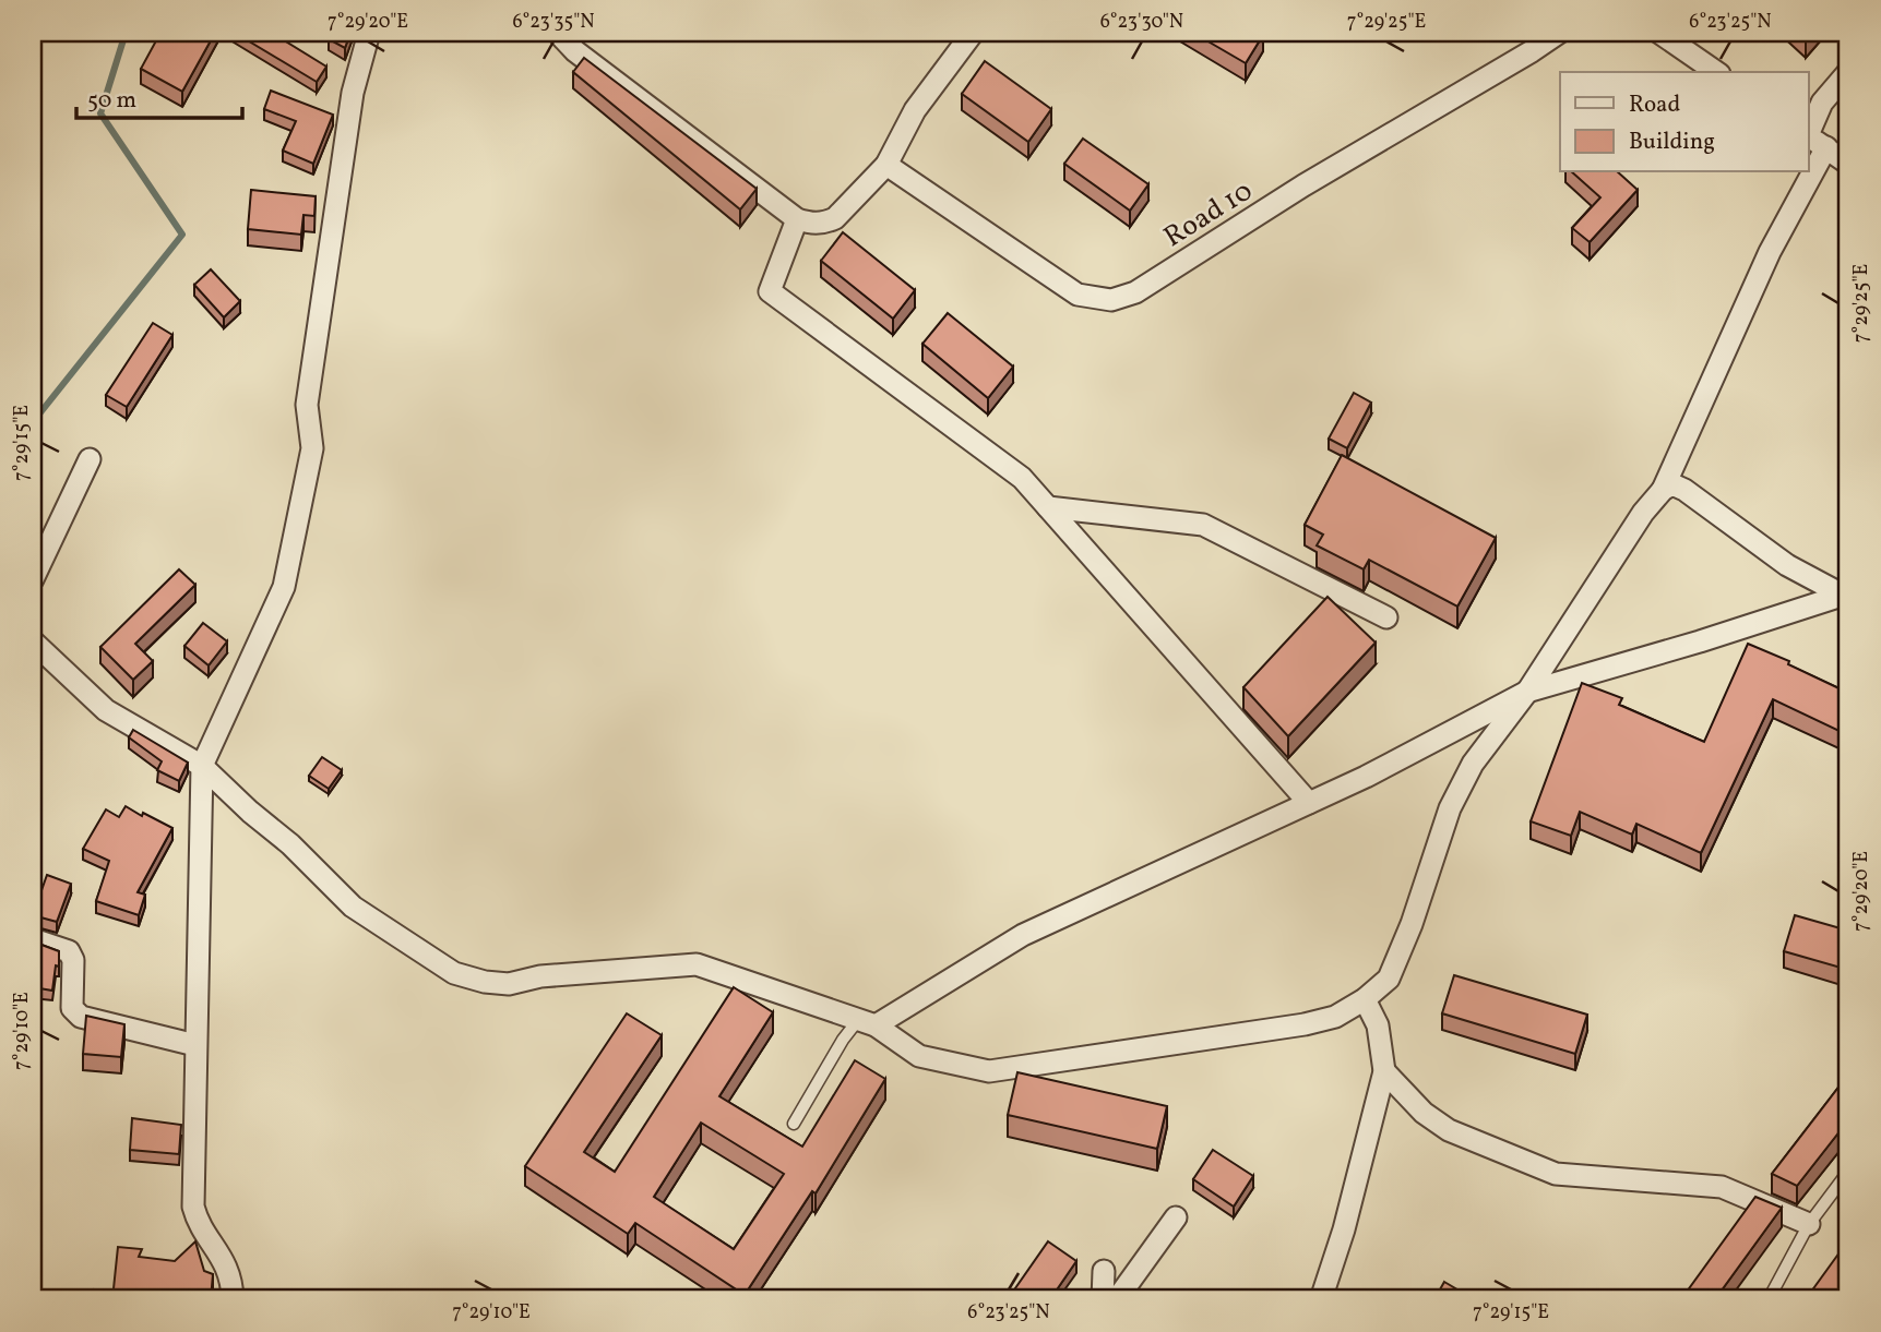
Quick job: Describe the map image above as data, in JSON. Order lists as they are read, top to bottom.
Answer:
{
  "streets": {
    "street": ["Road 10"]
  },
  "legend": ["Road", "Building"],
  "scale_bar": "50 m",
  "coordinates": [
    "7°29'20\"E",
    "6°23'35\"N",
    "6°23'30\"N",
    "7°29'25\"E",
    "6°23'25\"N",
    "7°29'15\"E",
    "7°29'10\"E"
  ]
}
